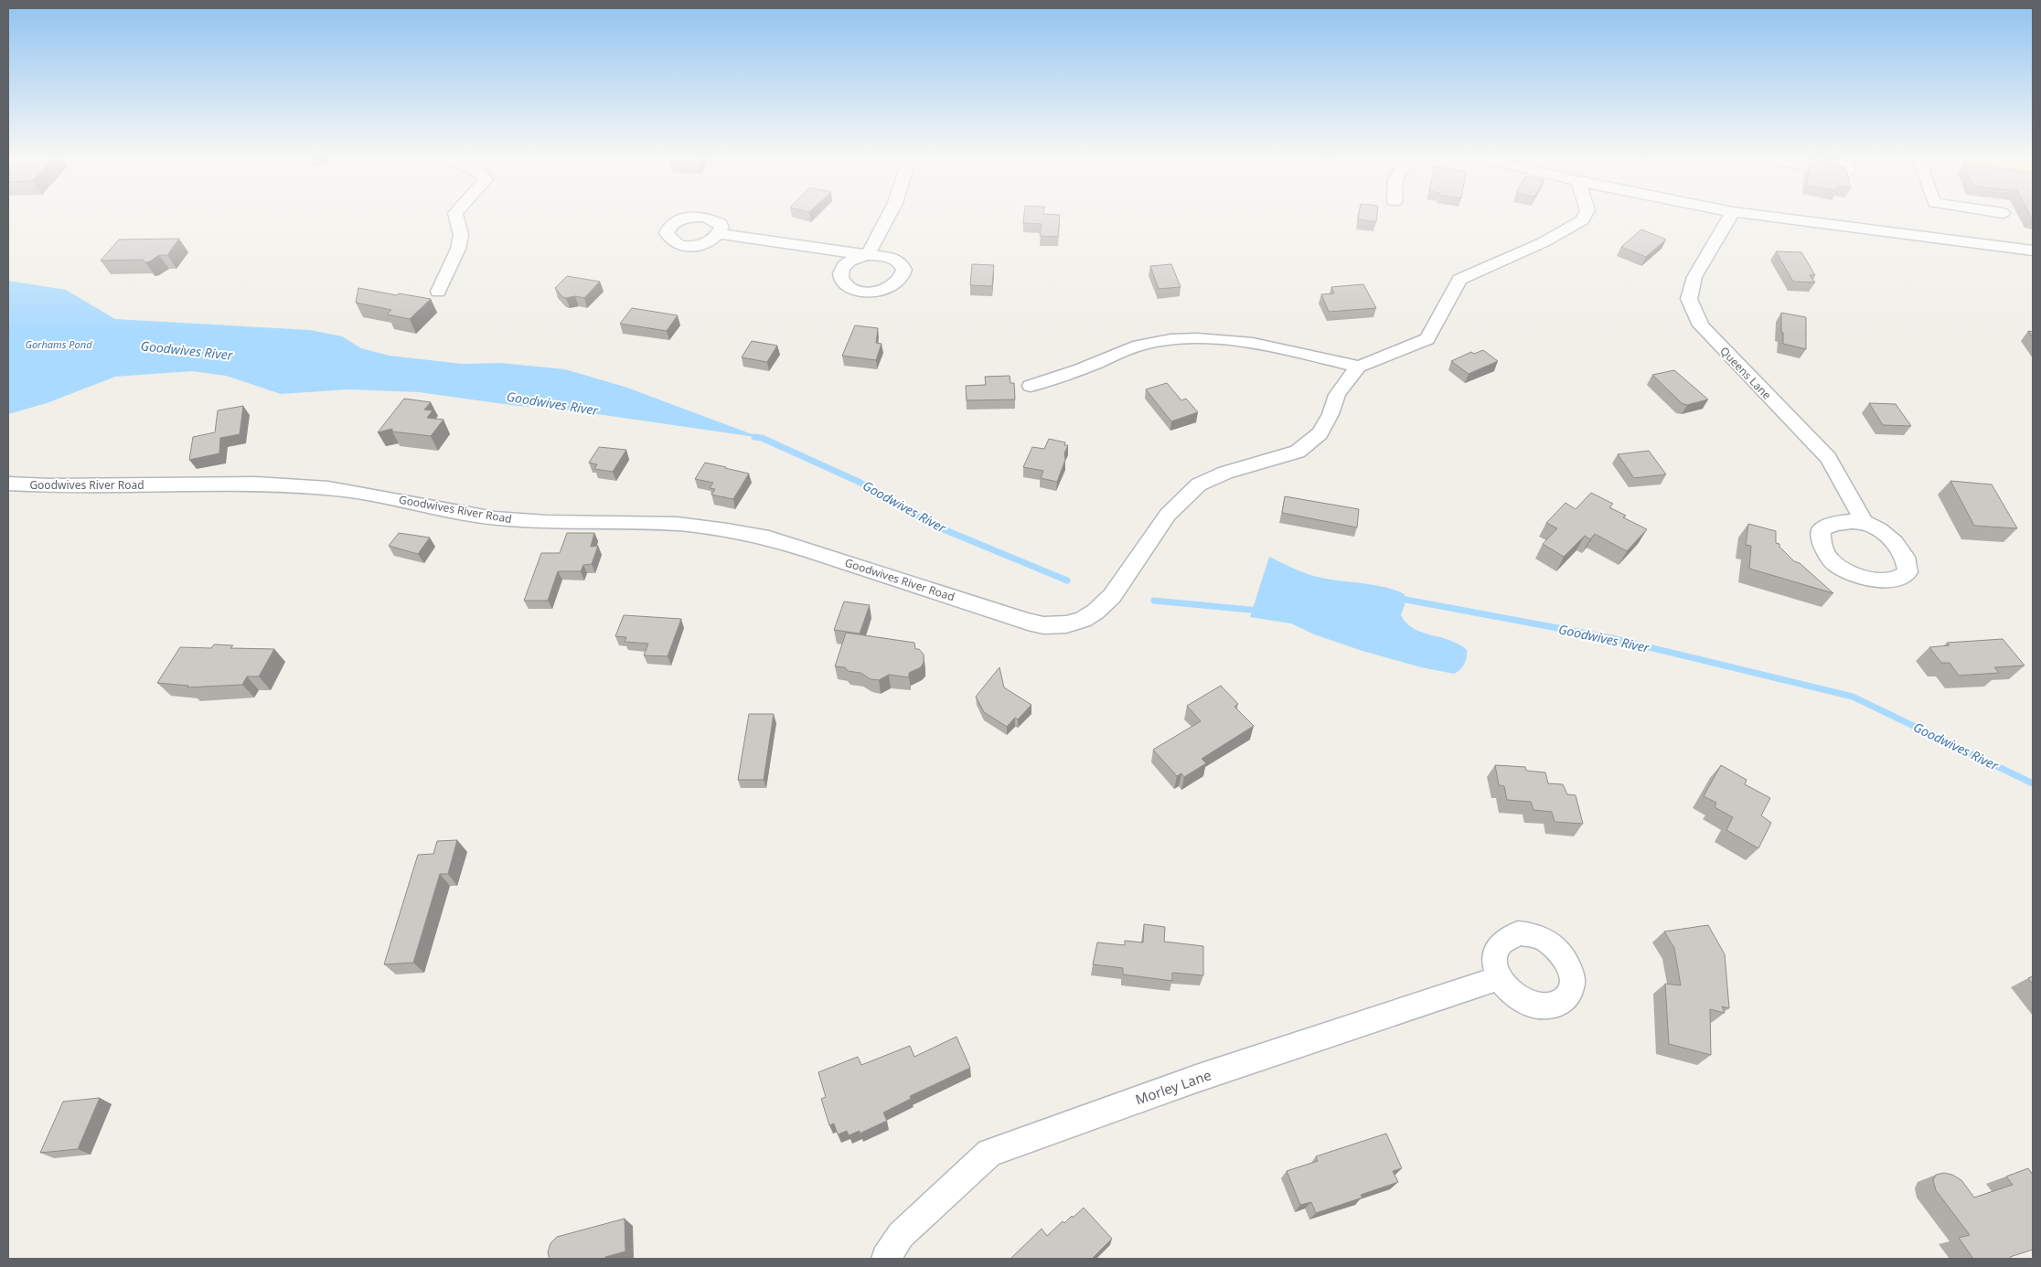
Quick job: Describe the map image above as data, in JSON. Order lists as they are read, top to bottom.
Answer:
{
  "streets": {
    "street": ["Queens Lane", "Goodwives River Road", "Morley Lane"]
  },
  "water": ["Gorhams Pond", "Goodwives River"]
}
